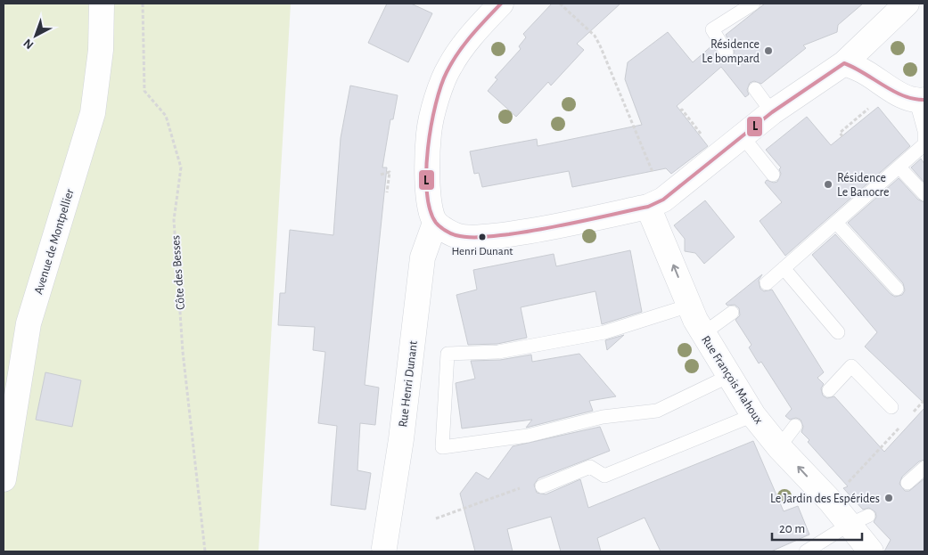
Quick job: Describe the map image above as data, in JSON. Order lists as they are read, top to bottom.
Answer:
{
  "streets": {
    "street": ["Avenue de Montpellier", "Rue François Mahoux", "Rue Henri Dunant"],
    "path": ["Côte des Besses"]
  },
  "one_way": ["Rue François Mahoux"],
  "places": [
    "Résidence Le bompard",
    "Résidence Le Banocre",
    "Henri Dunant",
    "Le Jardin des Espérides"
  ],
  "lines": ["transit line L"],
  "scale_bar": "20 m",
  "north": "bottom left"
}
